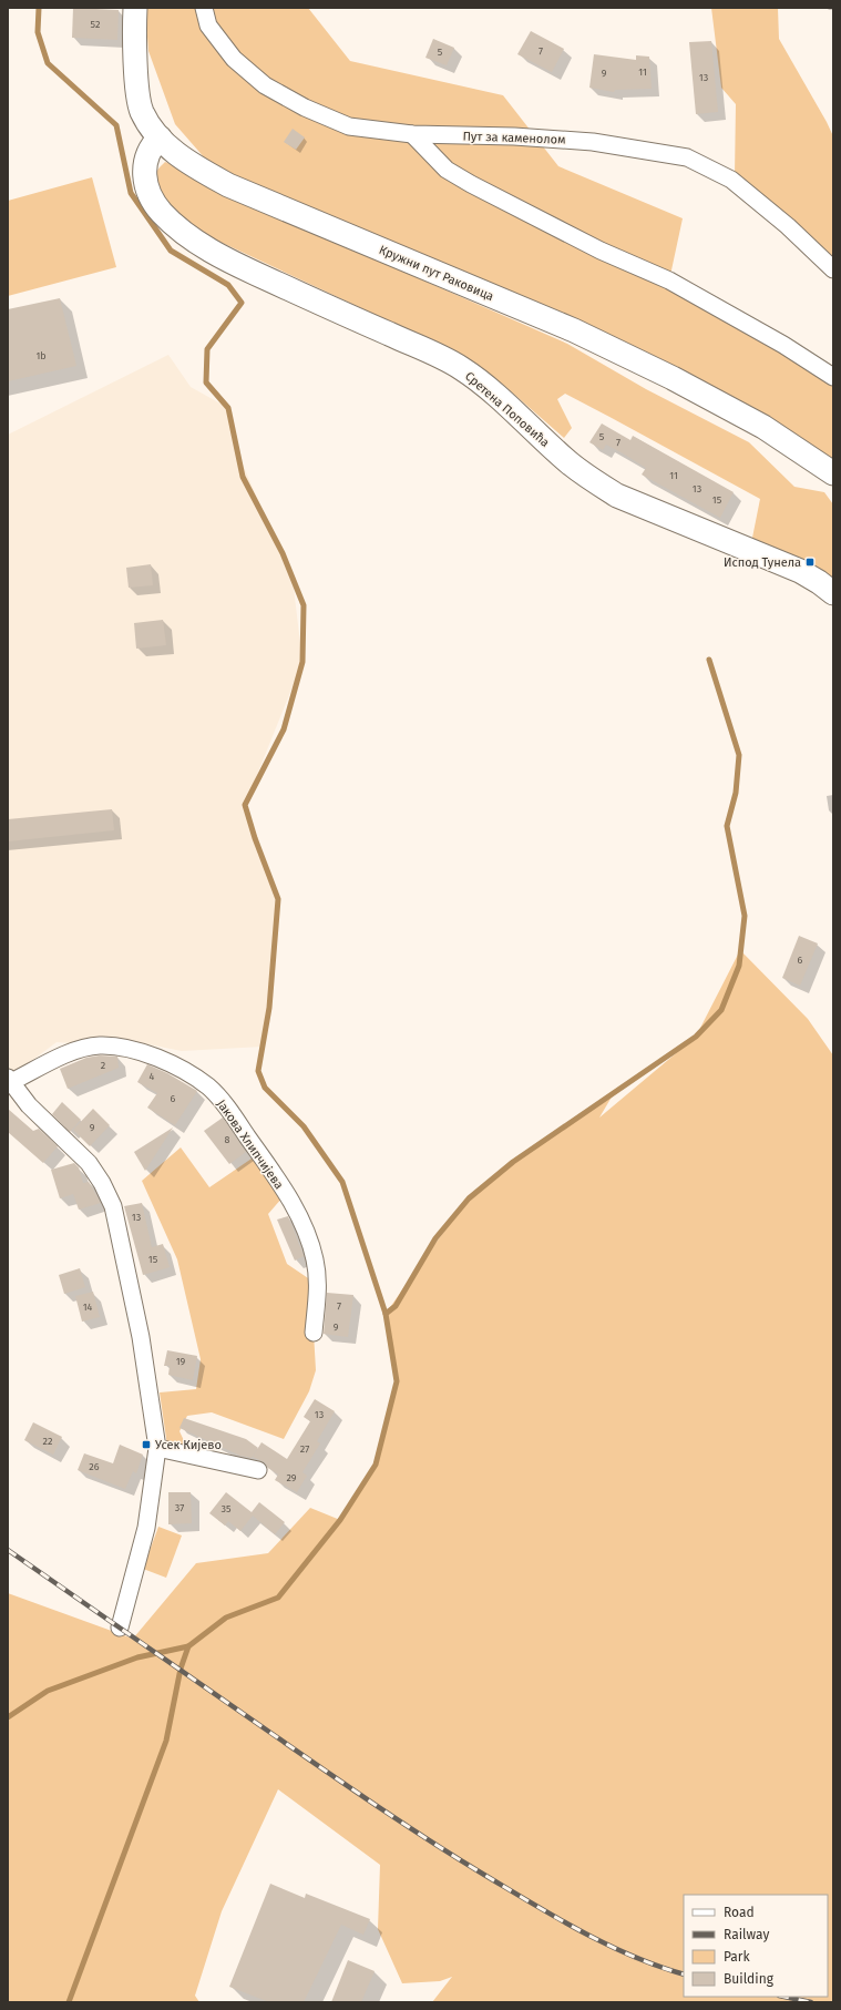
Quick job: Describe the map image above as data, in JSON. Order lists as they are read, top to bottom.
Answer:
{
  "streets": {
    "main road": ["Кружни пут Раковица", "Сретена Поповића"],
    "street": ["Пут за каменолом", "Јакова Хлипчијева"]
  },
  "crossings": [
    ["Кружни пут Раковица", "Сретена Поповића"]
  ],
  "places": {
    "transit": ["Испод Тунела", "Усек Кијево"]
  },
  "house_numbers": [
    "52",
    "7",
    "5",
    "11",
    "9",
    "13",
    "1b",
    "5",
    "7",
    "11",
    "13",
    "15",
    "6",
    "2",
    "4",
    "6",
    "9",
    "8",
    "13",
    "15",
    "7",
    "14",
    "9",
    "19",
    "13",
    "22",
    "27",
    "26",
    "29",
    "37",
    "35"
  ],
  "legend": [
    "Road",
    "Railway",
    "Park",
    "Building"
  ]
}
